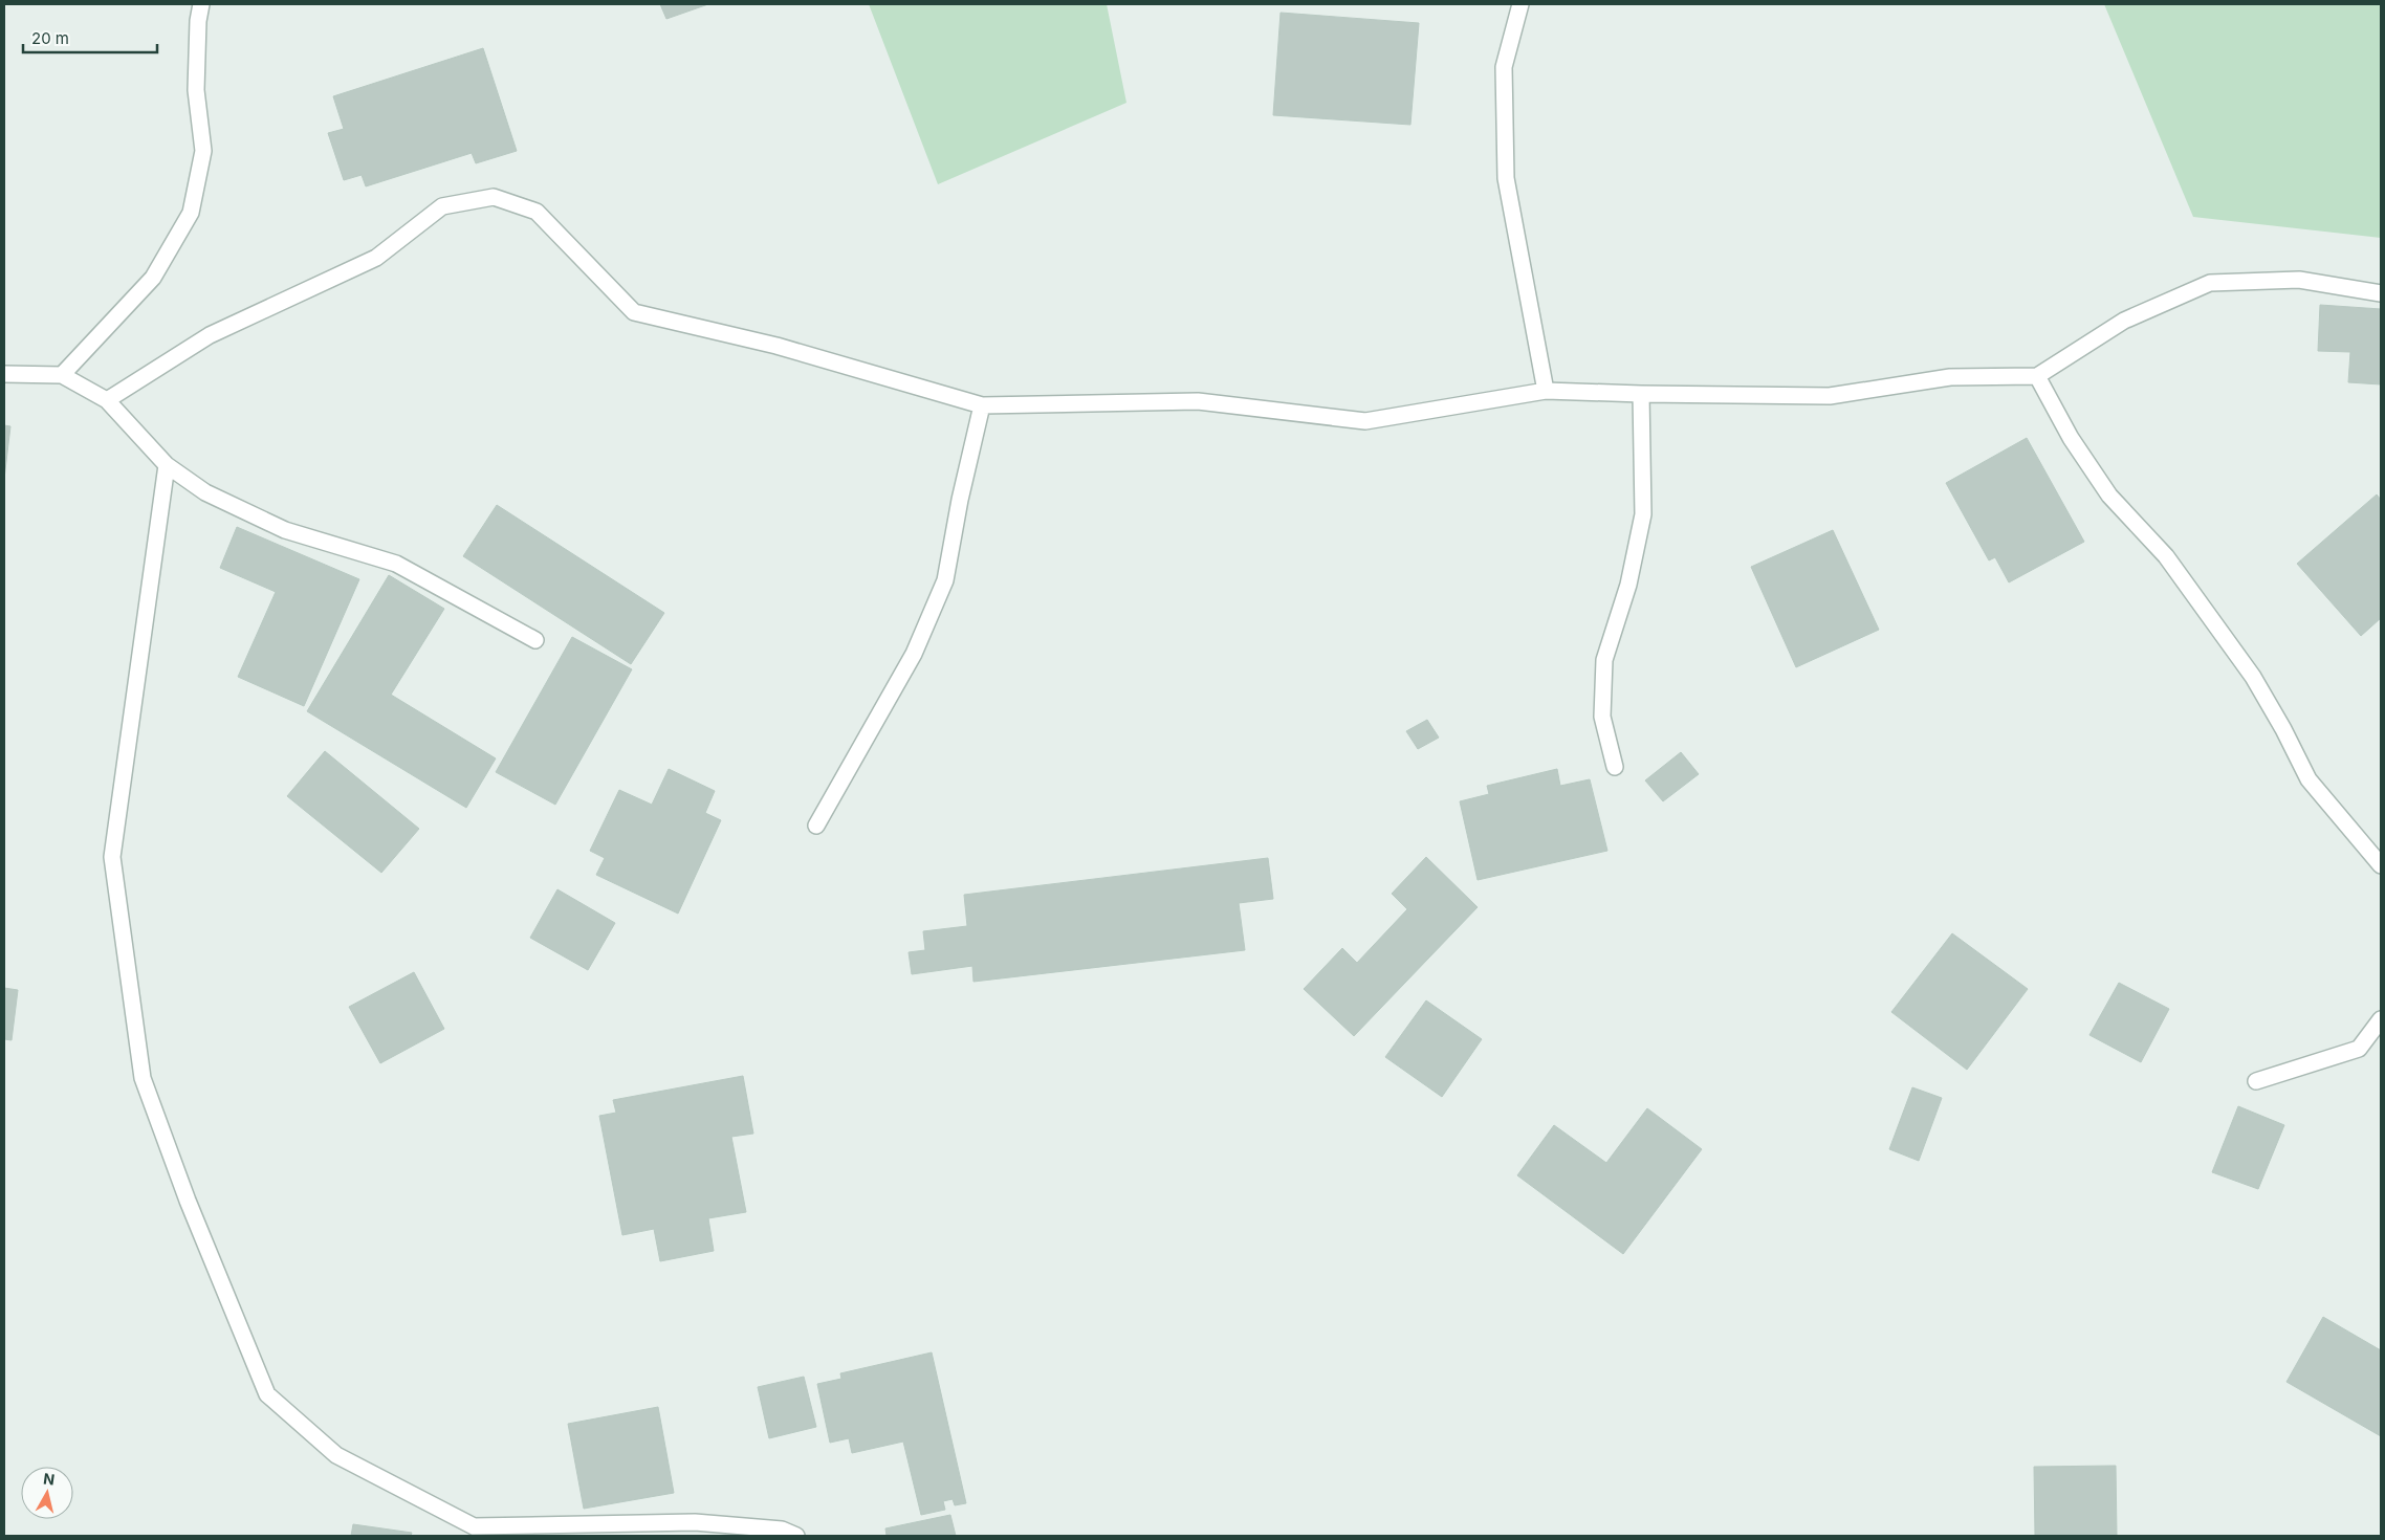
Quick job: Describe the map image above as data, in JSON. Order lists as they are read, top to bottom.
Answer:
{
  "scale_bar": "20 m",
  "north": "top"
}
